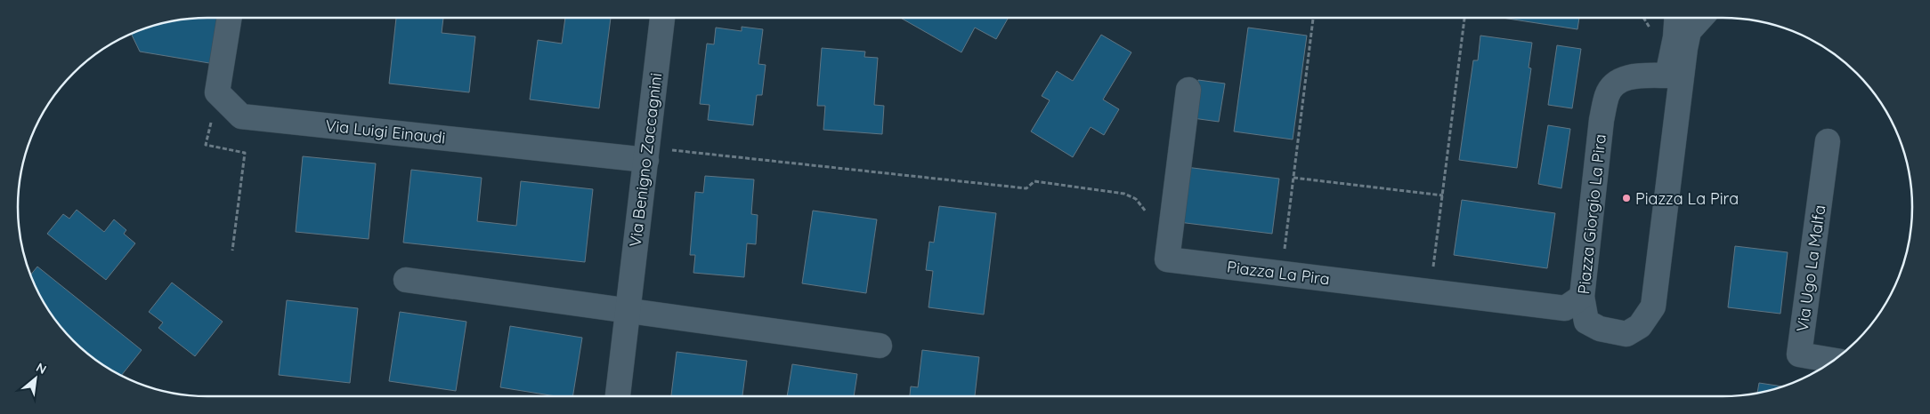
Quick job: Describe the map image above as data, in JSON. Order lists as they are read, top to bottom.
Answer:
{
  "streets": {
    "street": [
      "Via Luigi Einaudi",
      "Via Benigno Zaccagnini",
      "Piazza Giorgio La Pira",
      "Via Ugo La Malfa",
      "Piazza La Pira"
    ]
  },
  "crossings": [
    ["Via Luigi Einaudi", "Via Benigno Zaccagnini"],
    ["Piazza Giorgio La Pira", "Piazza La Pira"]
  ],
  "places": ["Piazza La Pira"],
  "north": "top right"
}
